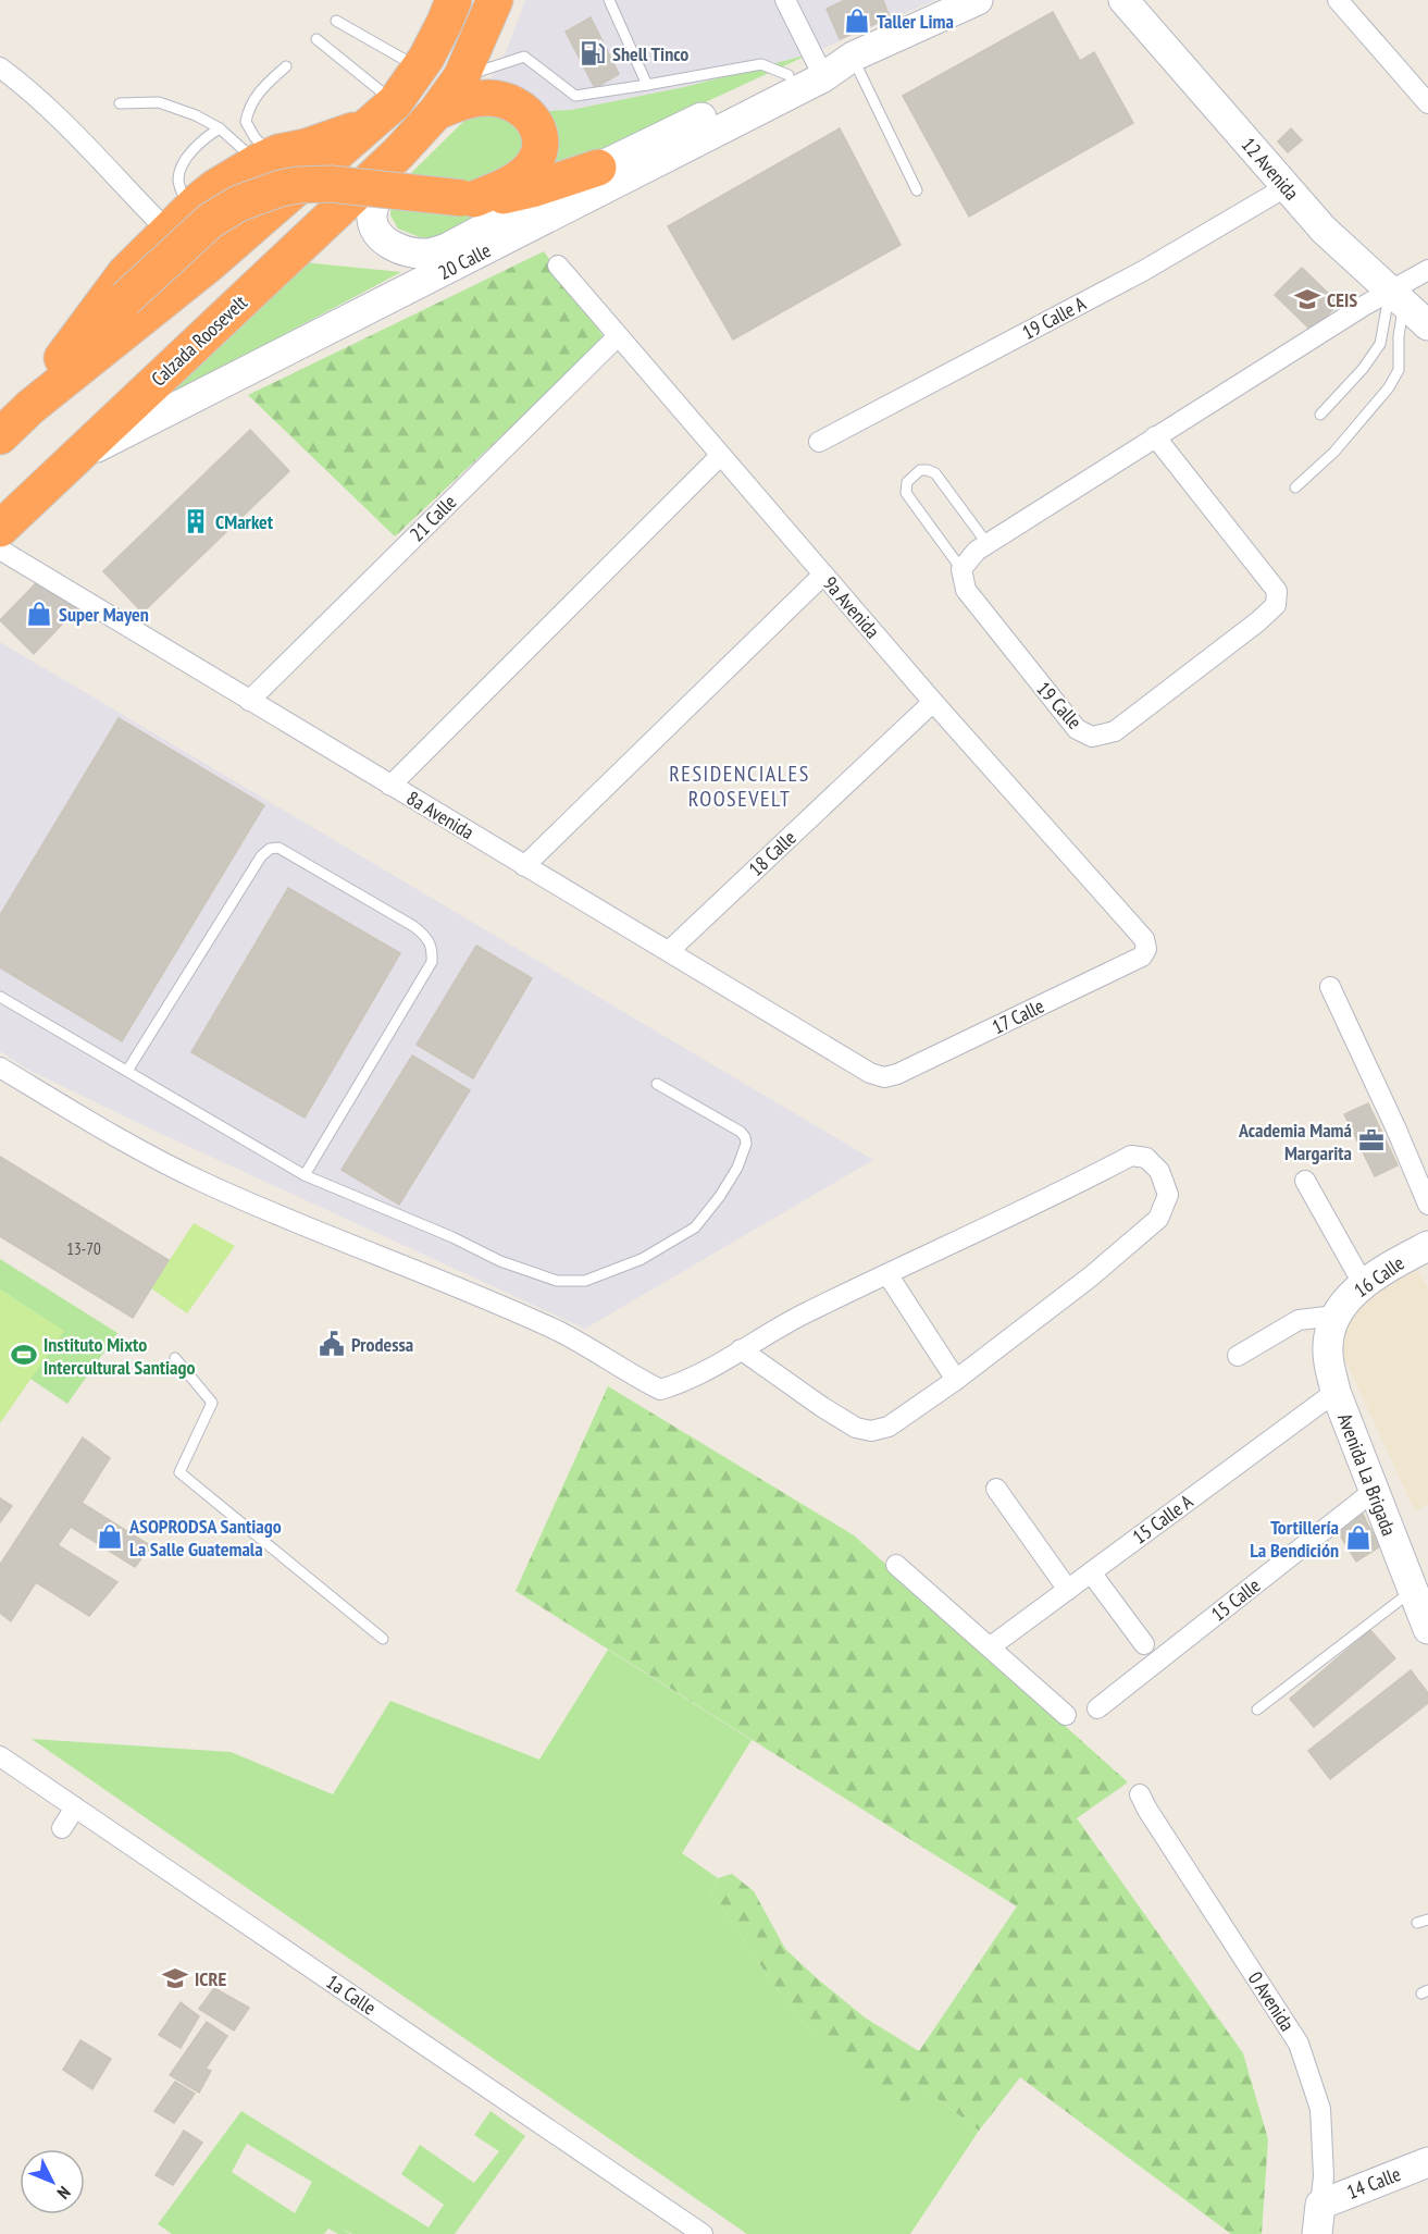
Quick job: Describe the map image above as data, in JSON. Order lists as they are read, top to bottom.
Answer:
{
  "streets": {
    "highway": ["Calzada Roosevelt"],
    "main road": [
      "12 Avenida",
      "20 Calle",
      "16 Calle",
      "Avenida La Brigada",
      "0 Avenida",
      "14 Calle"
    ],
    "street": [
      "19 Calle A",
      "21 Calle",
      "9a Avenida",
      "19 Calle",
      "8a Avenida",
      "18 Calle",
      "17 Calle",
      "15 Calle A",
      "15 Calle",
      "1a Calle"
    ]
  },
  "crossings": [
    ["12 Avenida", "19 Calle A"],
    ["20 Calle", "Calzada Roosevelt"],
    ["21 Calle", "9a Avenida"],
    ["21 Calle", "8a Avenida"],
    ["9a Avenida", "18 Calle"],
    ["9a Avenida", "17 Calle"],
    ["8a Avenida", "18 Calle"],
    ["8a Avenida", "17 Calle"],
    ["16 Calle", "Avenida La Brigada"],
    ["Avenida La Brigada", "15 Calle A"],
    ["Avenida La Brigada", "15 Calle"],
    ["0 Avenida", "14 Calle"]
  ],
  "districts": ["RESIDENCIALES ROOSEVELT"],
  "places": {
    "shop": [
      "Taller Lima",
      "Super Mayen",
      "ASOPRODSA Santiago La Salle Guatemala",
      "Tortillería La Bendición"
    ],
    "fuel station": ["Shell Tinco"],
    "school or university": ["CEIS", "ICRE"],
    "building": ["CMarket"],
    "office": ["Academia Mamá Margarita"],
    "public building": ["Prodessa"],
    "sports": ["Instituto Mixto Intercultural Santiago"]
  },
  "house_numbers": ["13-70"],
  "north": "bottom right"
}
